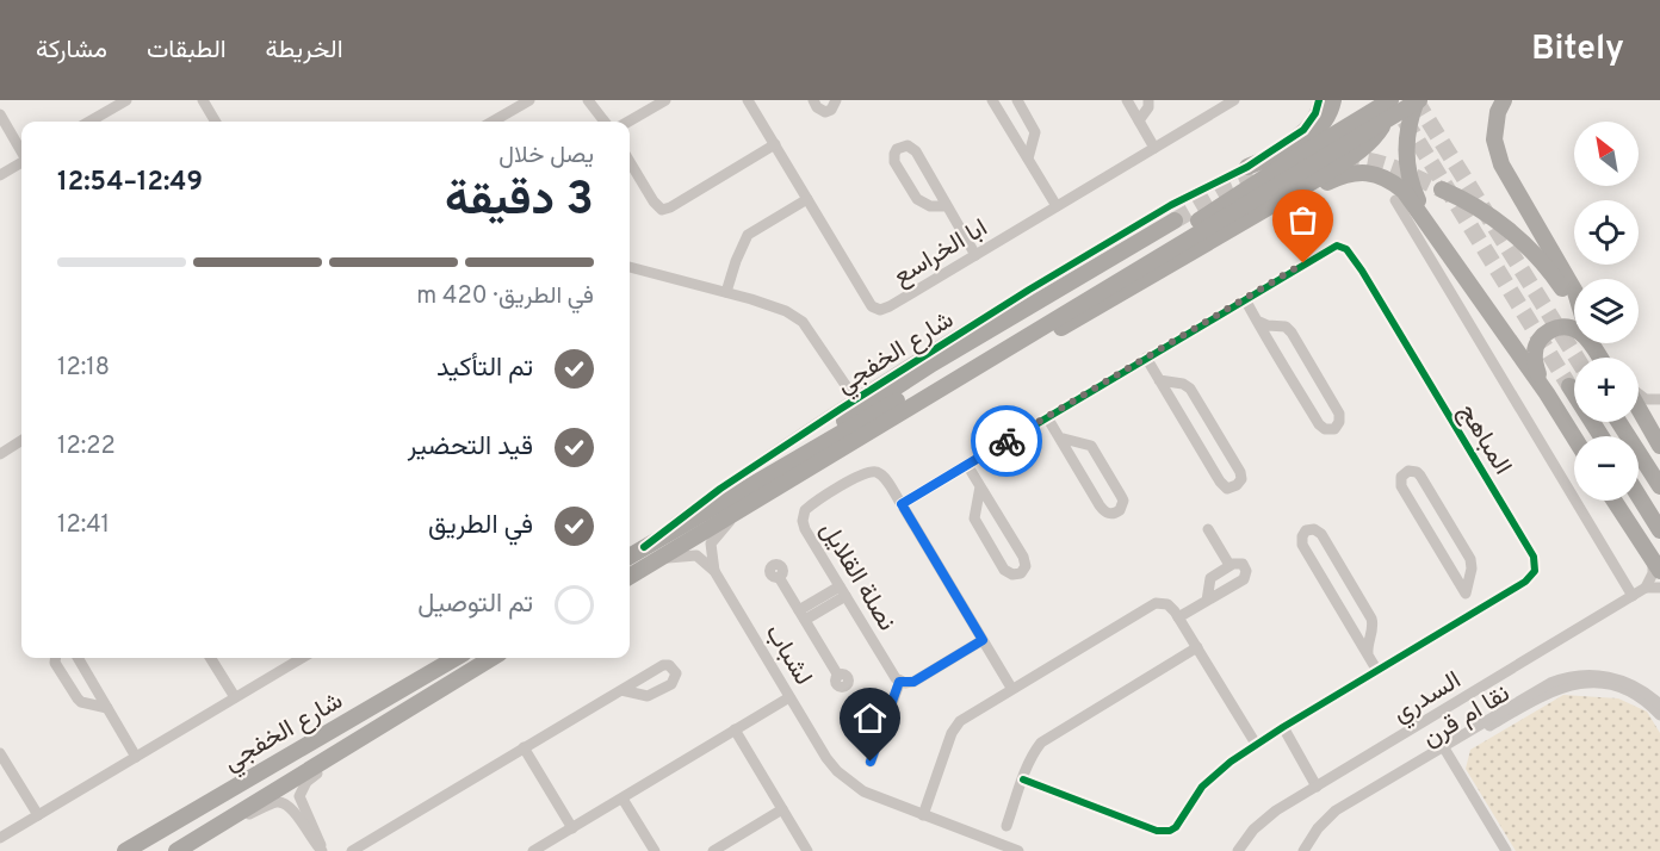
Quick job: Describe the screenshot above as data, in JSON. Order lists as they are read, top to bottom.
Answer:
{
  "streets": {
    "highway": ["شارع الخفجي"],
    "street": [
      "ابا الخراسع",
      "المباهج",
      "نصلة القلايل",
      "لشباب",
      "السدري",
      "نقا ام قرن"
    ]
  },
  "crossings": [
    ["المباهج", "نصلة القلايل"]
  ],
  "north": "top left",
  "page": {
    "header": "Bitely",
    "nav": ["الخريطة", "الطبقات", "مشاركة"],
    "map_buttons": ["+", "−"],
    "heading": ["3 دقيقة", "يصل خلال", "12:49–12:54"],
    "bar": "في الطريق · 420 m",
    "list": [
      ["تم التأكيد", "12:18"],
      ["قيد التحضير", "12:22"],
      ["في الطريق", "12:41"],
      "تم التوصيل"
    ]
  }
}
